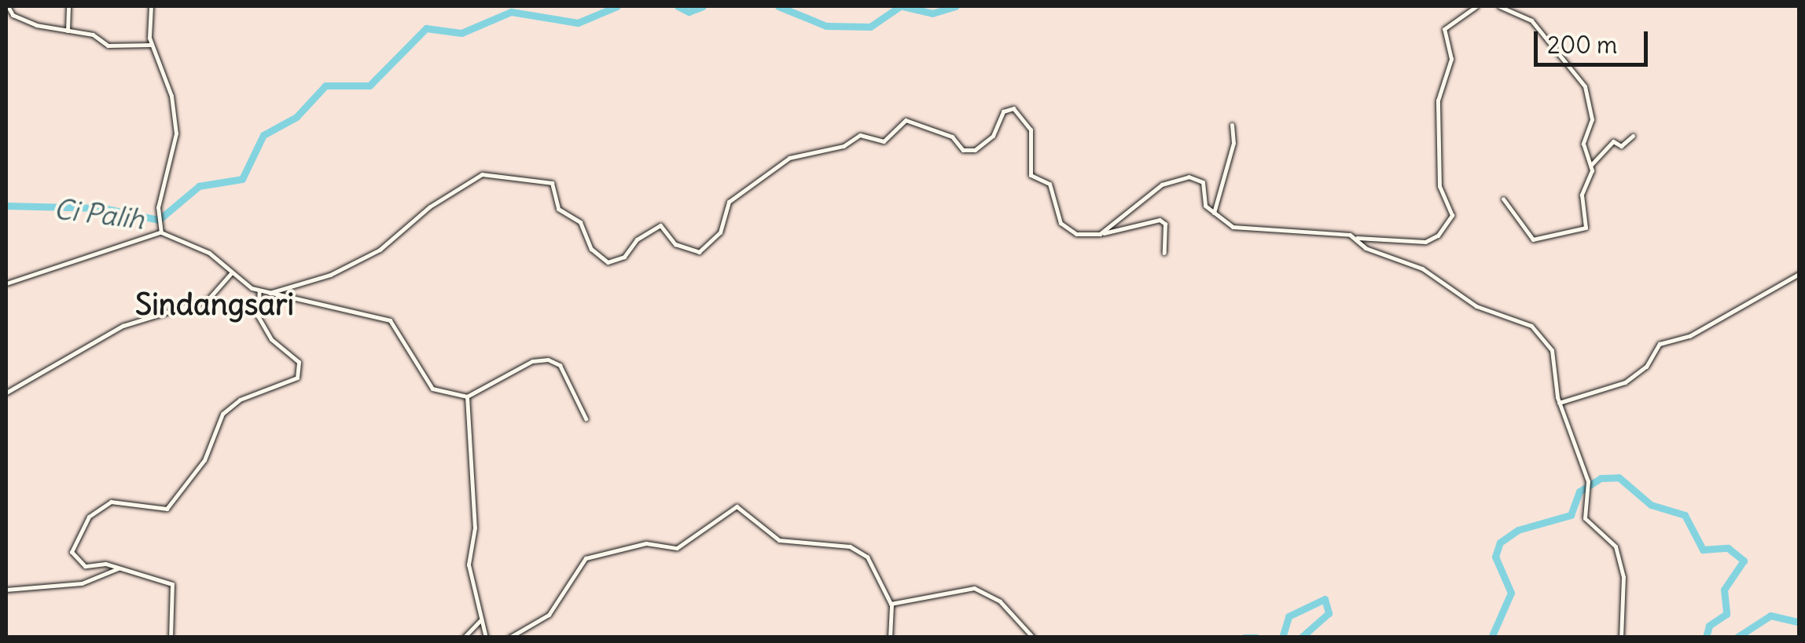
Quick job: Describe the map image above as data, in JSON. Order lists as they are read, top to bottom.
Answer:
{
  "districts": ["Sindangsari"],
  "water": ["Ci Palih"],
  "scale_bar": "200 m"
}
